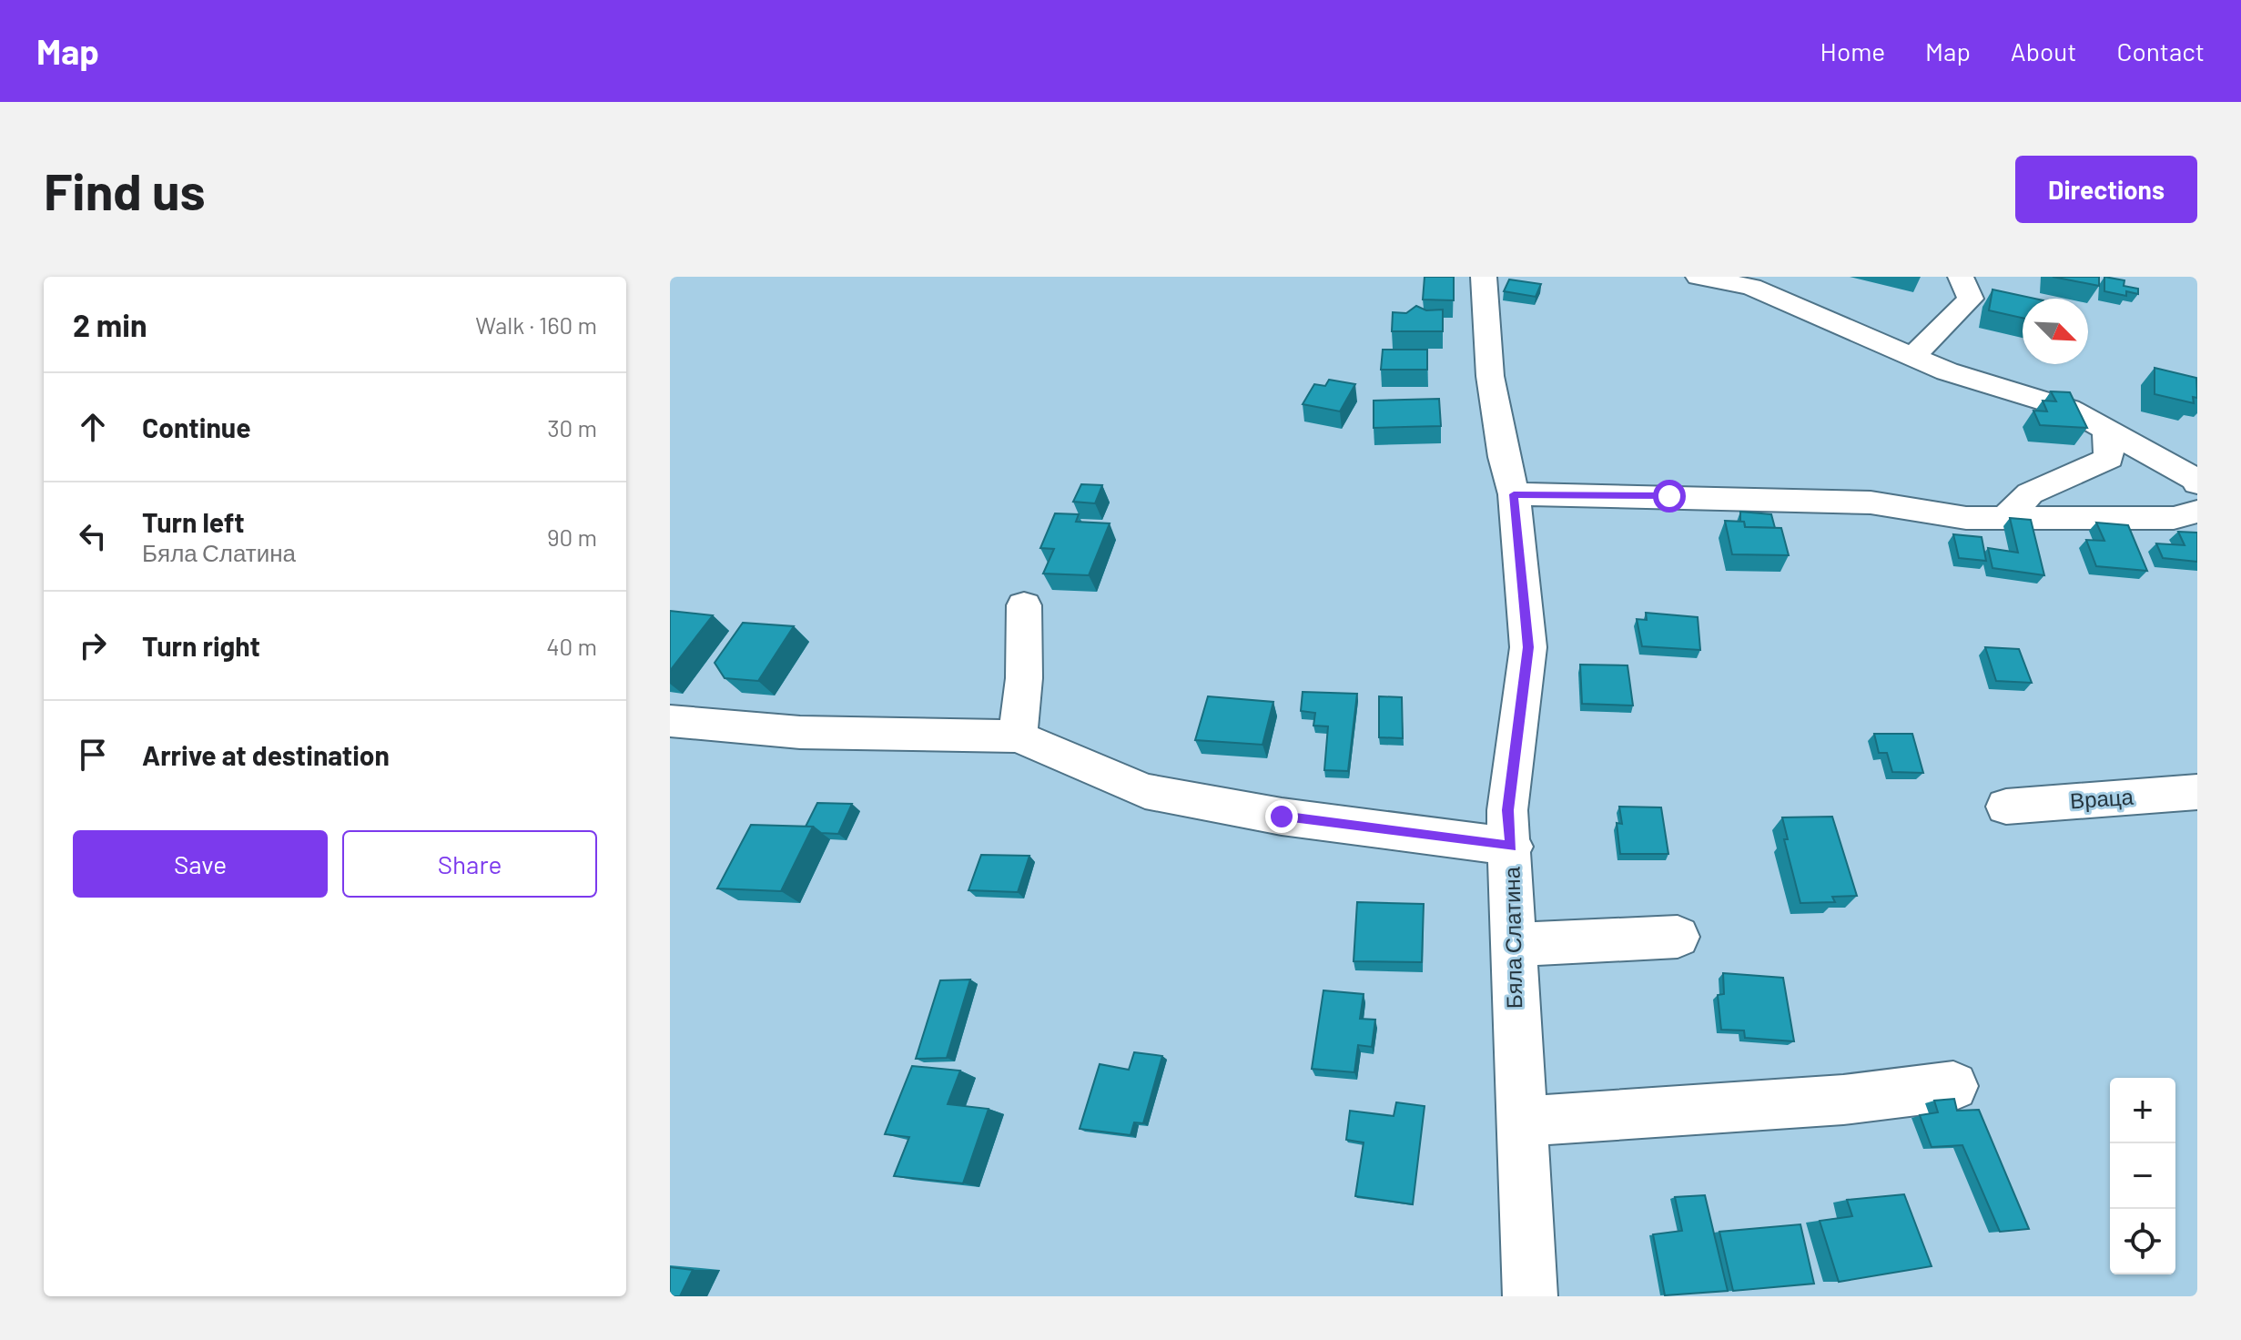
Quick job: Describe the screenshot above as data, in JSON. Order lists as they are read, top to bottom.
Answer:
{
  "streets": {
    "street": ["Враца", "Бяла Слатина"]
  },
  "north": "bottom right",
  "page": {
    "header": "Map",
    "nav": [
      "Home",
      "Map",
      "About",
      "Contact"
    ],
    "buttons": [
      "Directions",
      ["Save", "Share"]
    ],
    "title": "Find us",
    "heading": ["2 min", "Walk · 160 m"],
    "list": [
      ["Continue", "30 m"],
      ["Turn left", "Бяла Слатина", "90 m"],
      ["Turn right", "40 m"],
      "Arrive at destination"
    ],
    "map_buttons": ["+", "−"]
  }
}
